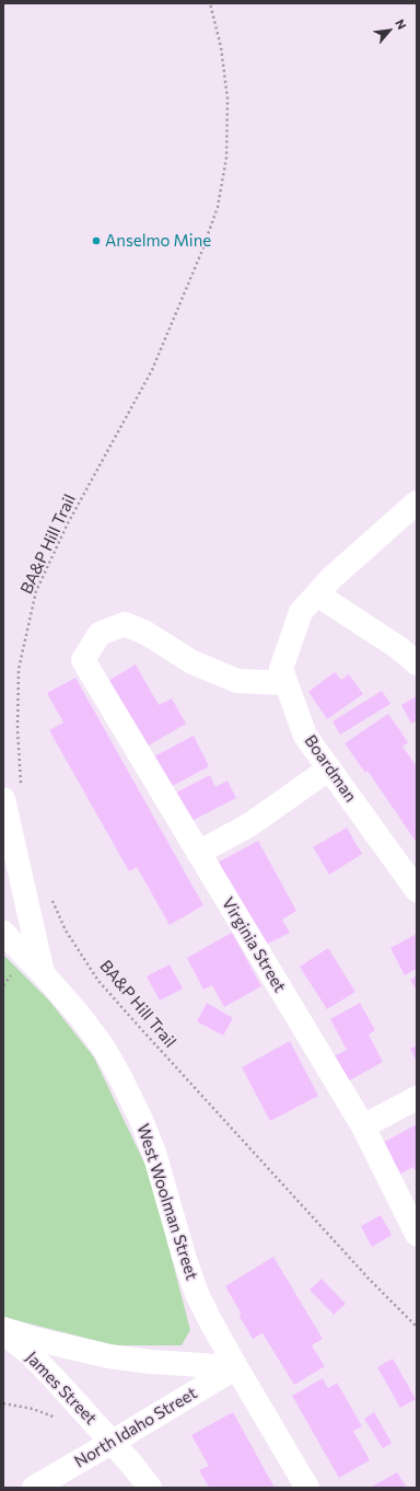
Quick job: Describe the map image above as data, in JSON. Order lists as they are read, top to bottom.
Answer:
{
  "streets": {
    "street": [
      "Boardman",
      "Virginia Street",
      "West Woolman Street",
      "James Street",
      "North Idaho Street"
    ],
    "path": ["BA&P Hill Trail"]
  },
  "crossings": [
    ["Boardman", "Virginia Street"],
    ["West Woolman Street", "North Idaho Street"],
    ["James Street", "North Idaho Street"]
  ],
  "places": ["Anselmo Mine"],
  "north": "top right"
}
